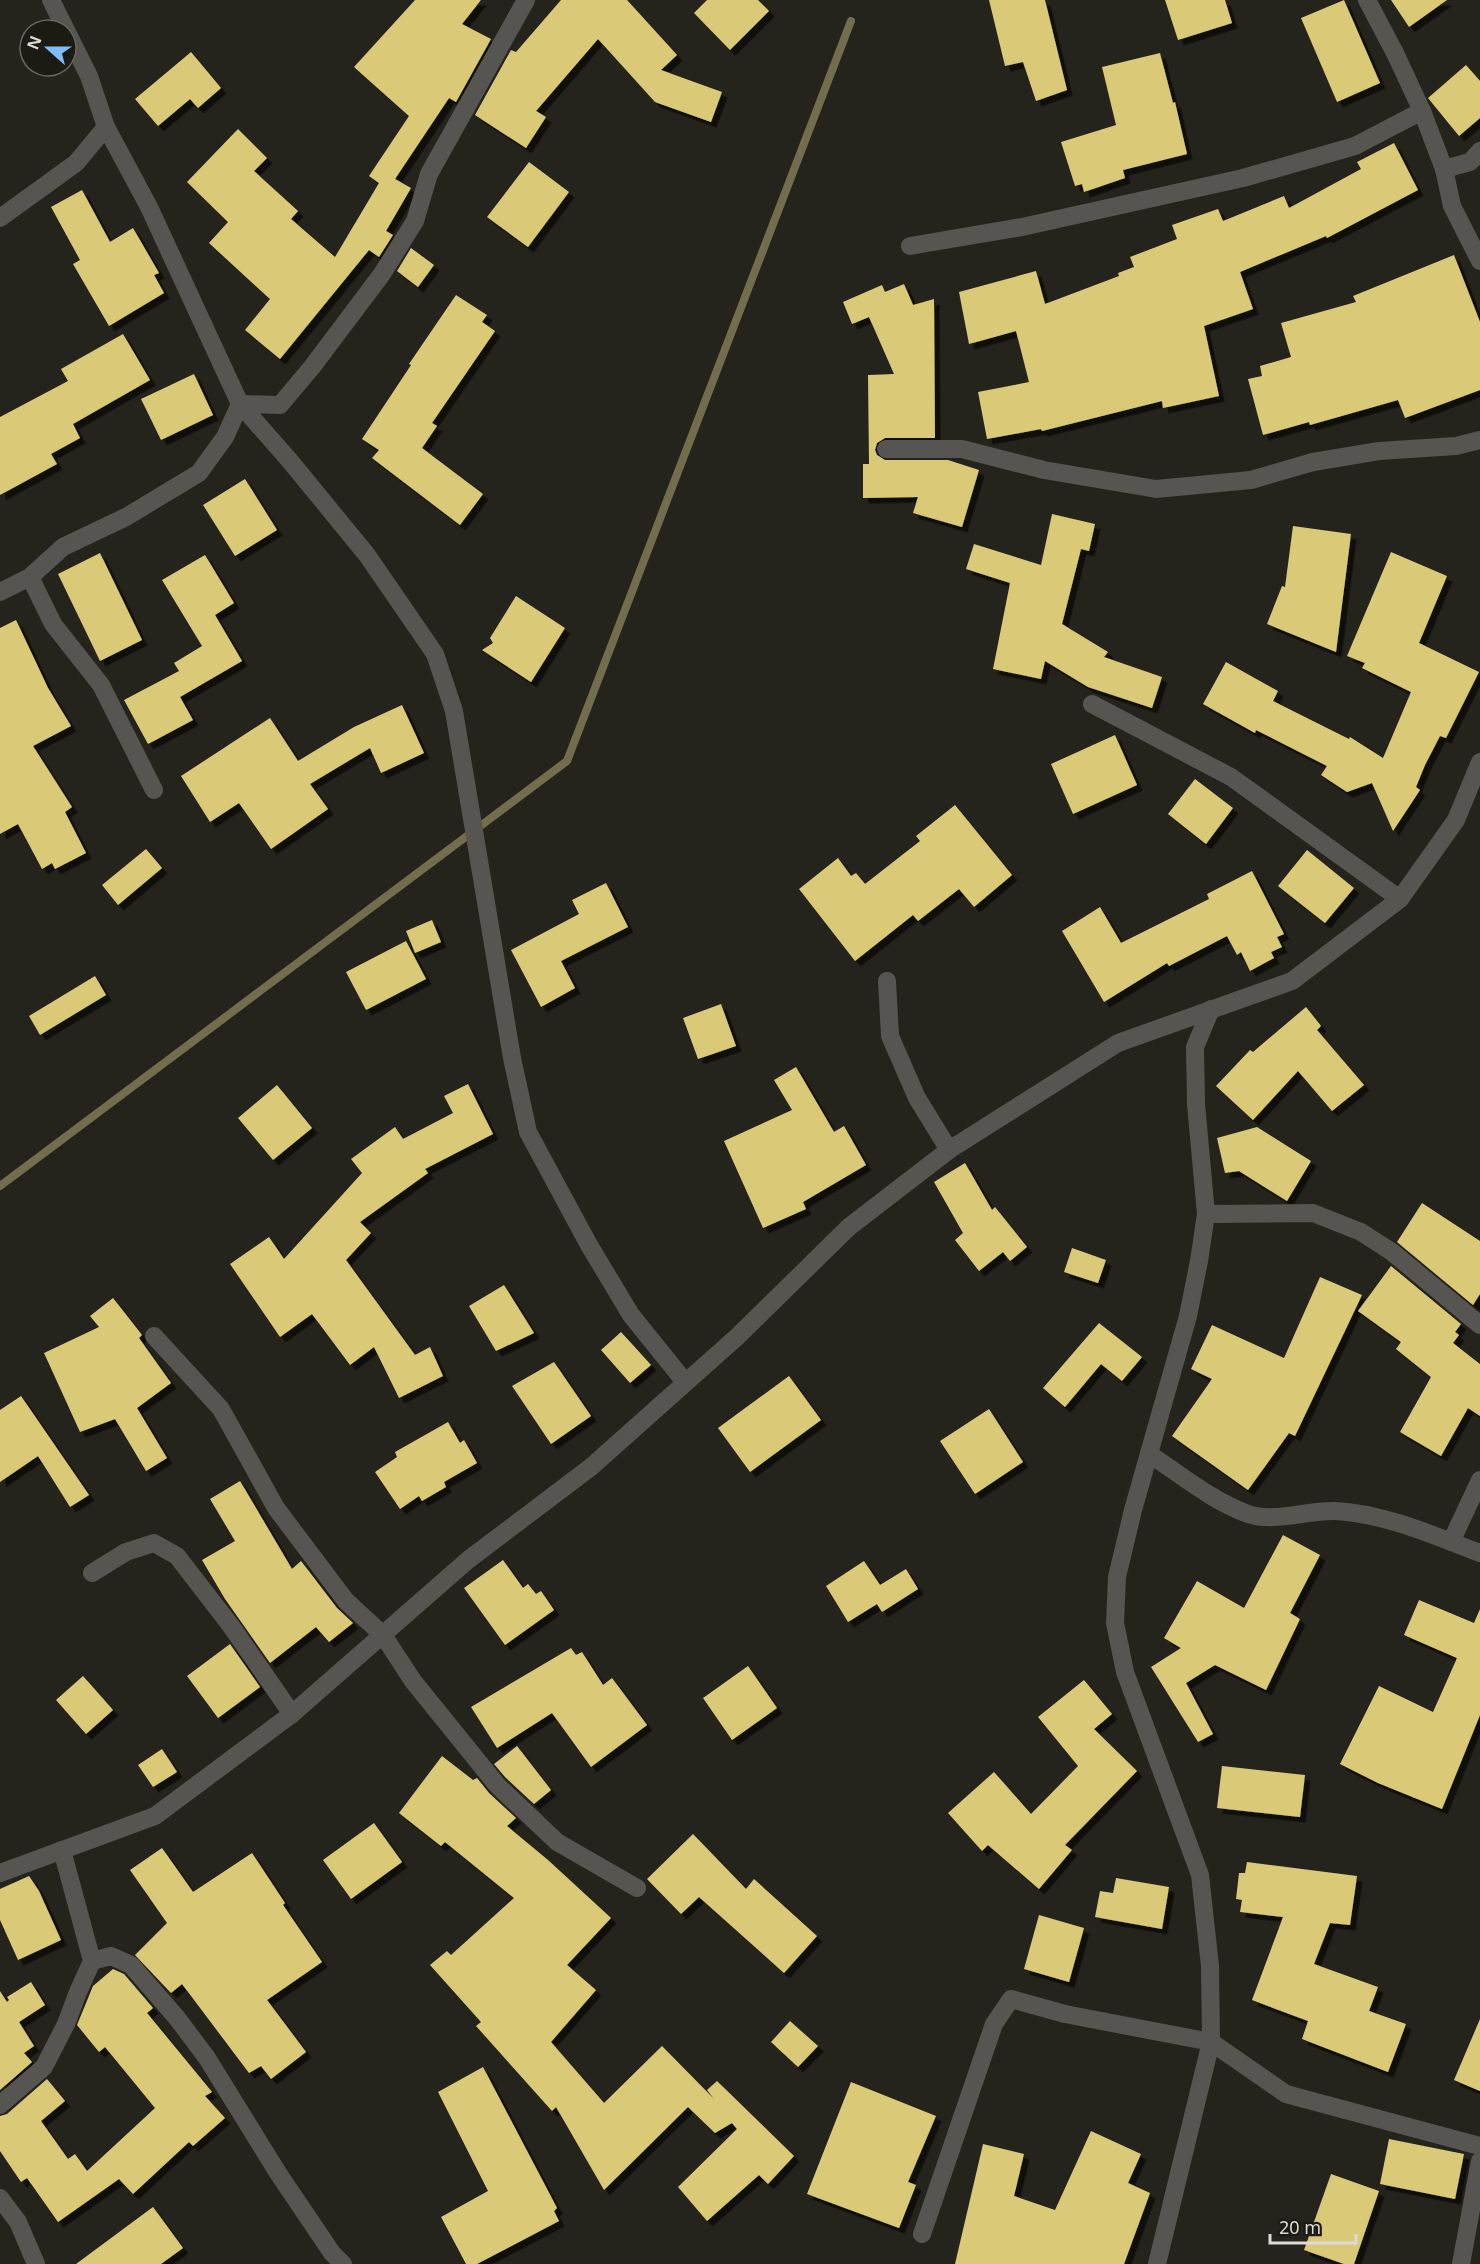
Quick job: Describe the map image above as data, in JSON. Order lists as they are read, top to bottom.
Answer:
{
  "scale_bar": "20 m",
  "north": "left"
}
